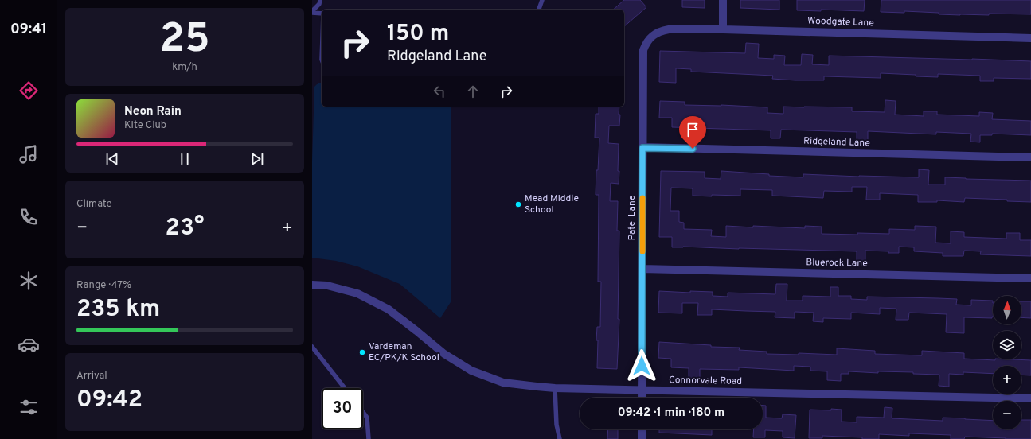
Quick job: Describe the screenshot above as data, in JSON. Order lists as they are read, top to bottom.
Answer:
{
  "streets": {
    "street": [
      "Woodgate Lane",
      "Ridgeland Lane",
      "Patel Lane",
      "Bluerock Lane",
      "Connorvale Road"
    ]
  },
  "crossings": [
    ["Woodgate Lane", "Patel Lane"],
    ["Ridgeland Lane", "Patel Lane"],
    ["Patel Lane", "Bluerock Lane"],
    ["Patel Lane", "Connorvale Road"]
  ],
  "places": ["Mead Middle School", "Vardeman EC/PK/K School"],
  "north": "top",
  "page": {
    "tabs": "09:41",
    "tile": [
      ["25", "km/h"],
      "Climate",
      ["Range · 47%", "235 km"],
      ["Arrival", "09:42"]
    ],
    "turn": ["150 m", "Ridgeland Lane"],
    "song": ["Neon Rain", "Kite Club"],
    "heat": ["−", "23°", "+"],
    "map_buttons": ["+", "−"],
    "limit": "30",
    "trip": "09:42 · 1 min · 180 m"
  }
}
